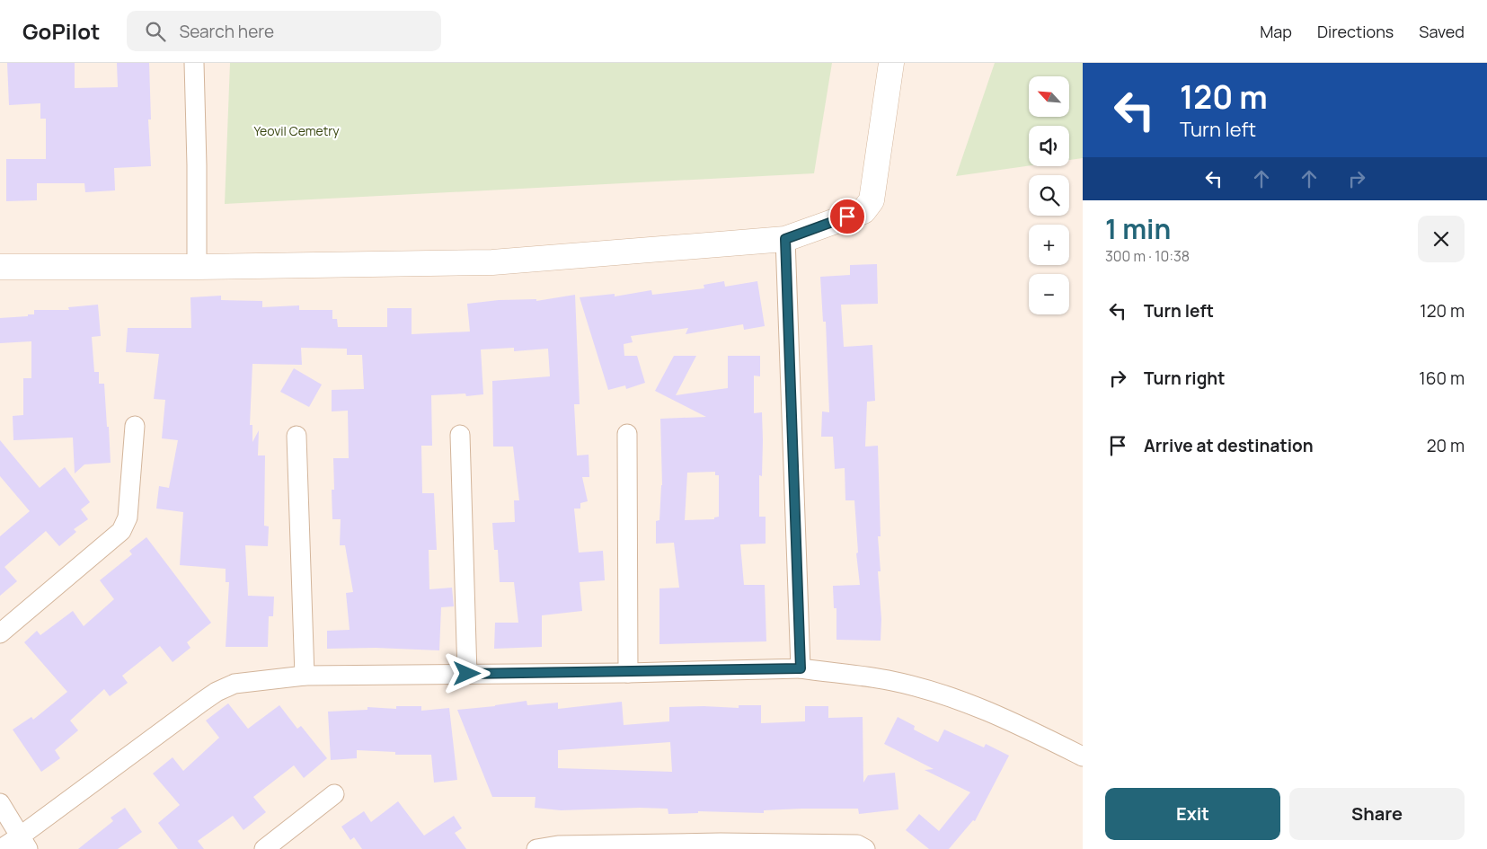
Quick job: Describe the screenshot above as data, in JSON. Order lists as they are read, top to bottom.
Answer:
{
  "parks": ["Yeovil Cemetry"],
  "north": "top left",
  "page": {
    "header": "GoPilot",
    "search": "Search here",
    "nav": ["Map", "Directions", "Saved"],
    "turn": ["120 m", "Turn left"],
    "map_buttons": ["+", "−"],
    "heading": ["1 min", "300 m · 10:38"],
    "list": [
      {
        "name": "Turn left",
        "value": "120 m"
      },
      {
        "name": "Turn right",
        "value": "160 m"
      },
      {
        "name": "Arrive at destination",
        "value": "20 m"
      }
    ],
    "buttons": ["Exit", "Share"]
  }
}
